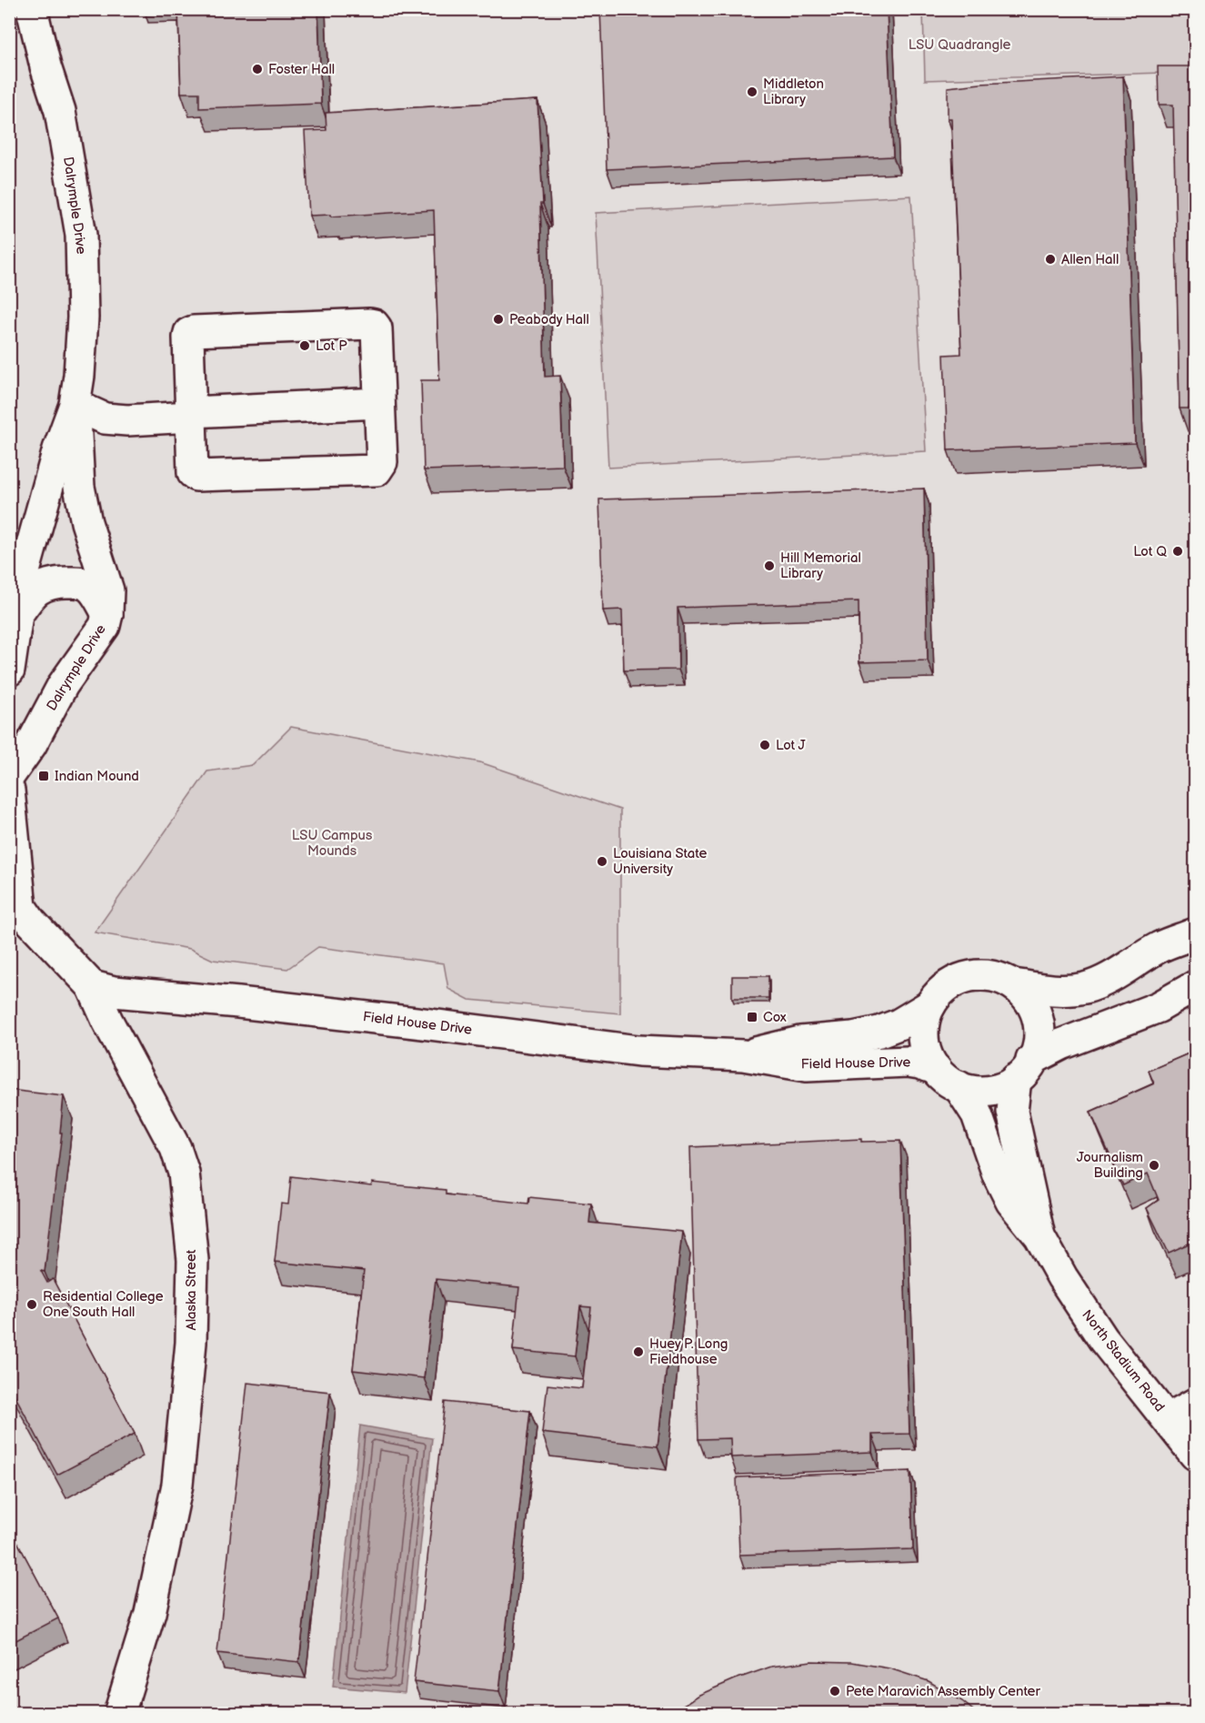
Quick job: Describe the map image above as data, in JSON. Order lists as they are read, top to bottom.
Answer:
{
  "streets": {
    "street": [
      "Dalrymple Drive",
      "Field House Drive",
      "Alaska Street",
      "North Stadium Road"
    ]
  },
  "crossings": [
    ["Field House Drive", "Alaska Street"],
    ["Field House Drive", "North Stadium Road"]
  ],
  "parks": ["LSU Quadrangle", "LSU Campus Mounds"],
  "places": {
    "other": [
      "Foster Hall",
      "Middleton Library",
      "Allen Hall",
      "Peabody Hall",
      "Lot P",
      "Lot Q",
      "Hill Memorial Library",
      "Lot J",
      "Louisiana State University",
      "Journalism Building",
      "Residential College One South Hall",
      "Huey P. Long Fieldhouse",
      "Pete Maravich Assembly Center"
    ],
    "transit": ["Indian Mound", "Cox"]
  }
}
